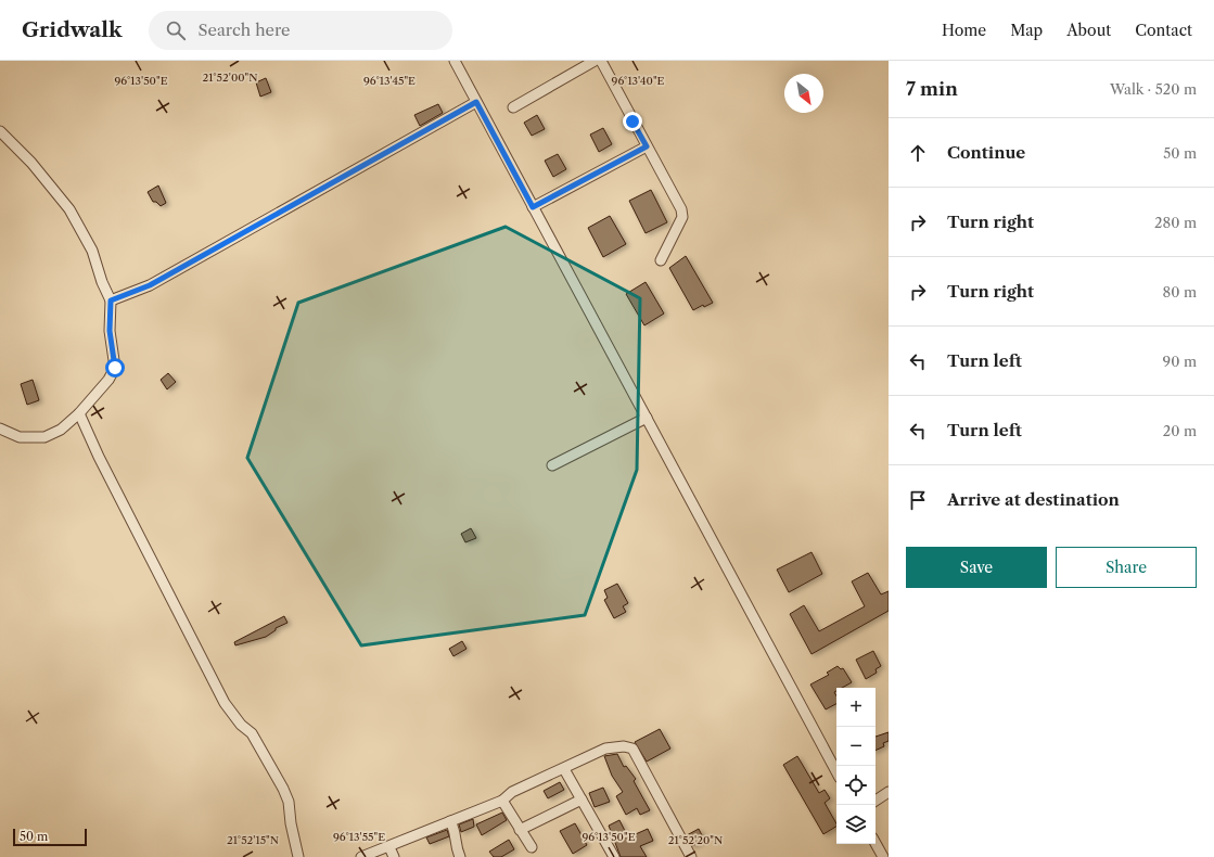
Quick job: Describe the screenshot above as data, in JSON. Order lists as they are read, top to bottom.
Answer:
{
  "scale_bar": "50 m",
  "north": "bottom right",
  "page": {
    "header": "Gridwalk",
    "search": "Search here",
    "nav": [
      "Home",
      "Map",
      "About",
      "Contact"
    ],
    "heading": ["7 min", "Walk · 520 m"],
    "list": [
      ["Continue", "50 m"],
      ["Turn right", "280 m"],
      ["Turn right", "80 m"],
      ["Turn left", "90 m"],
      ["Turn left", "20 m"],
      "Arrive at destination"
    ],
    "buttons": ["Save", "Share"],
    "map_buttons": ["+", "−"],
    "scale": "50 m"
  },
  "coordinates": [
    "21°52'00\"N",
    "96°13'50\"E",
    "96°13'45\"E",
    "96°13'40\"E",
    "96°13'55\"E",
    "21°52'15\"N",
    "21°52'20\"N"
  ]
}
